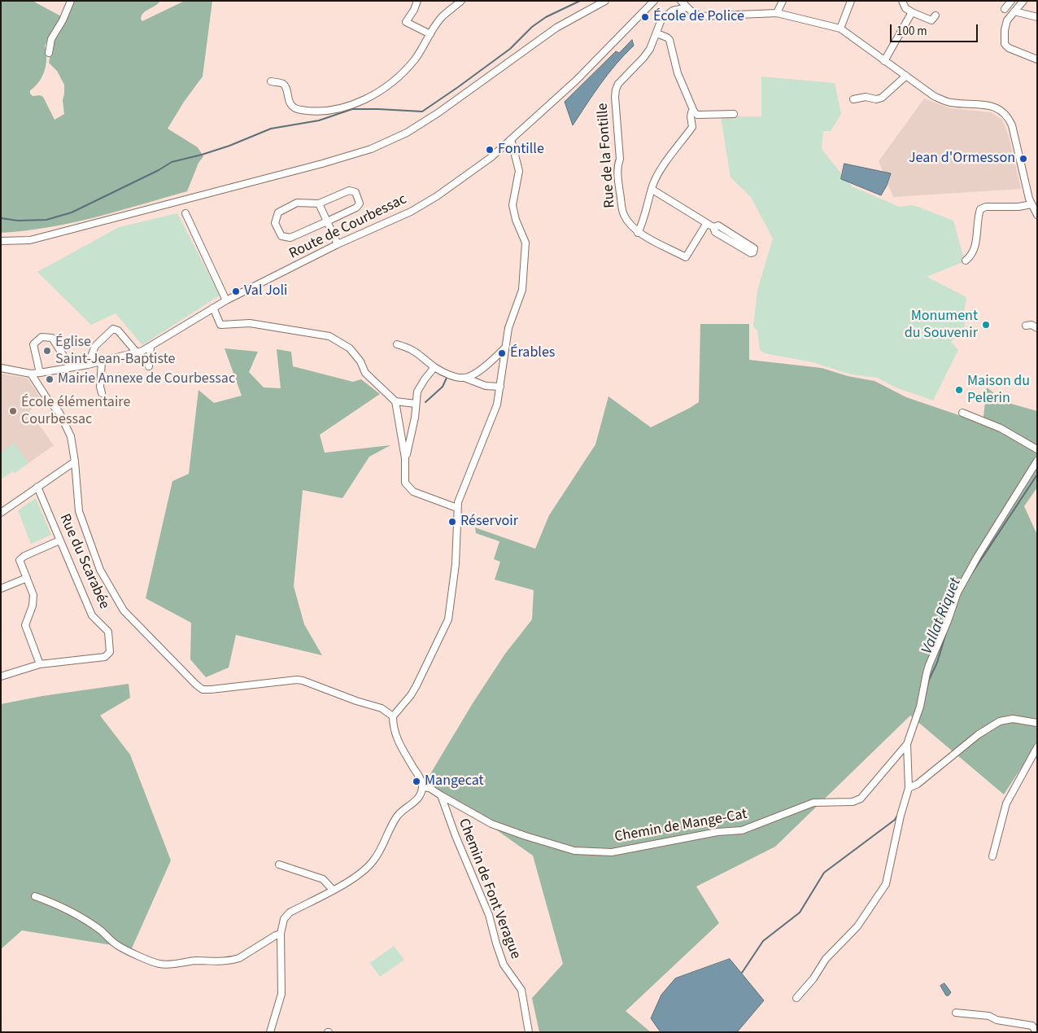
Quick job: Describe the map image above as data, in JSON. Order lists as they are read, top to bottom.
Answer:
{
  "streets": {
    "street": [
      "Rue de la Fontille",
      "Route de Courbessac",
      "Rue du Scarabée",
      "Chemin de Mange-Cat",
      "Chemin de Font Verague"
    ]
  },
  "crossings": [
    ["Chemin de Mange-Cat", "Chemin de Font Verague"]
  ],
  "water": ["Vallat Riquet"],
  "places": [
    "École de Police",
    "Fontille",
    "Jean d'Ormesson",
    "Val Joli",
    "Monument du Souvenir",
    "Église Saint-Jean-Baptiste",
    "Érables",
    "Mairie Annexe de Courbessac",
    "Maison du Pelerin",
    "École élémentaire Courbessac",
    "Réservoir",
    "Mangecat"
  ],
  "scale_bar": "100 m"
}
